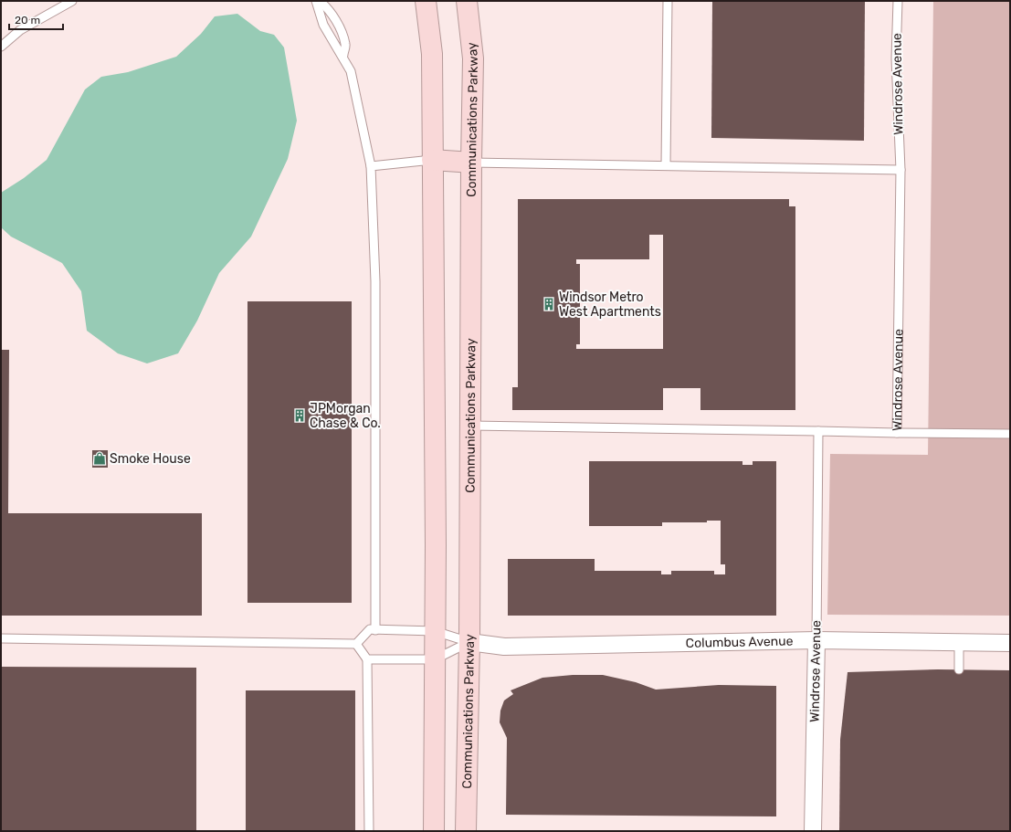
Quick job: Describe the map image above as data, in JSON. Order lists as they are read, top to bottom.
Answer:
{
  "streets": {
    "street": ["Windrose Avenue", "Communications Parkway", "Columbus Avenue"]
  },
  "crossings": [
    ["Windrose Avenue", "Columbus Avenue"],
    ["Communications Parkway", "Columbus Avenue"]
  ],
  "places": {
    "building": ["Windsor Metro West Apartments", "JPMorgan Chase & Co."],
    "shop": ["Smoke House"]
  },
  "scale_bar": "20 m"
}
